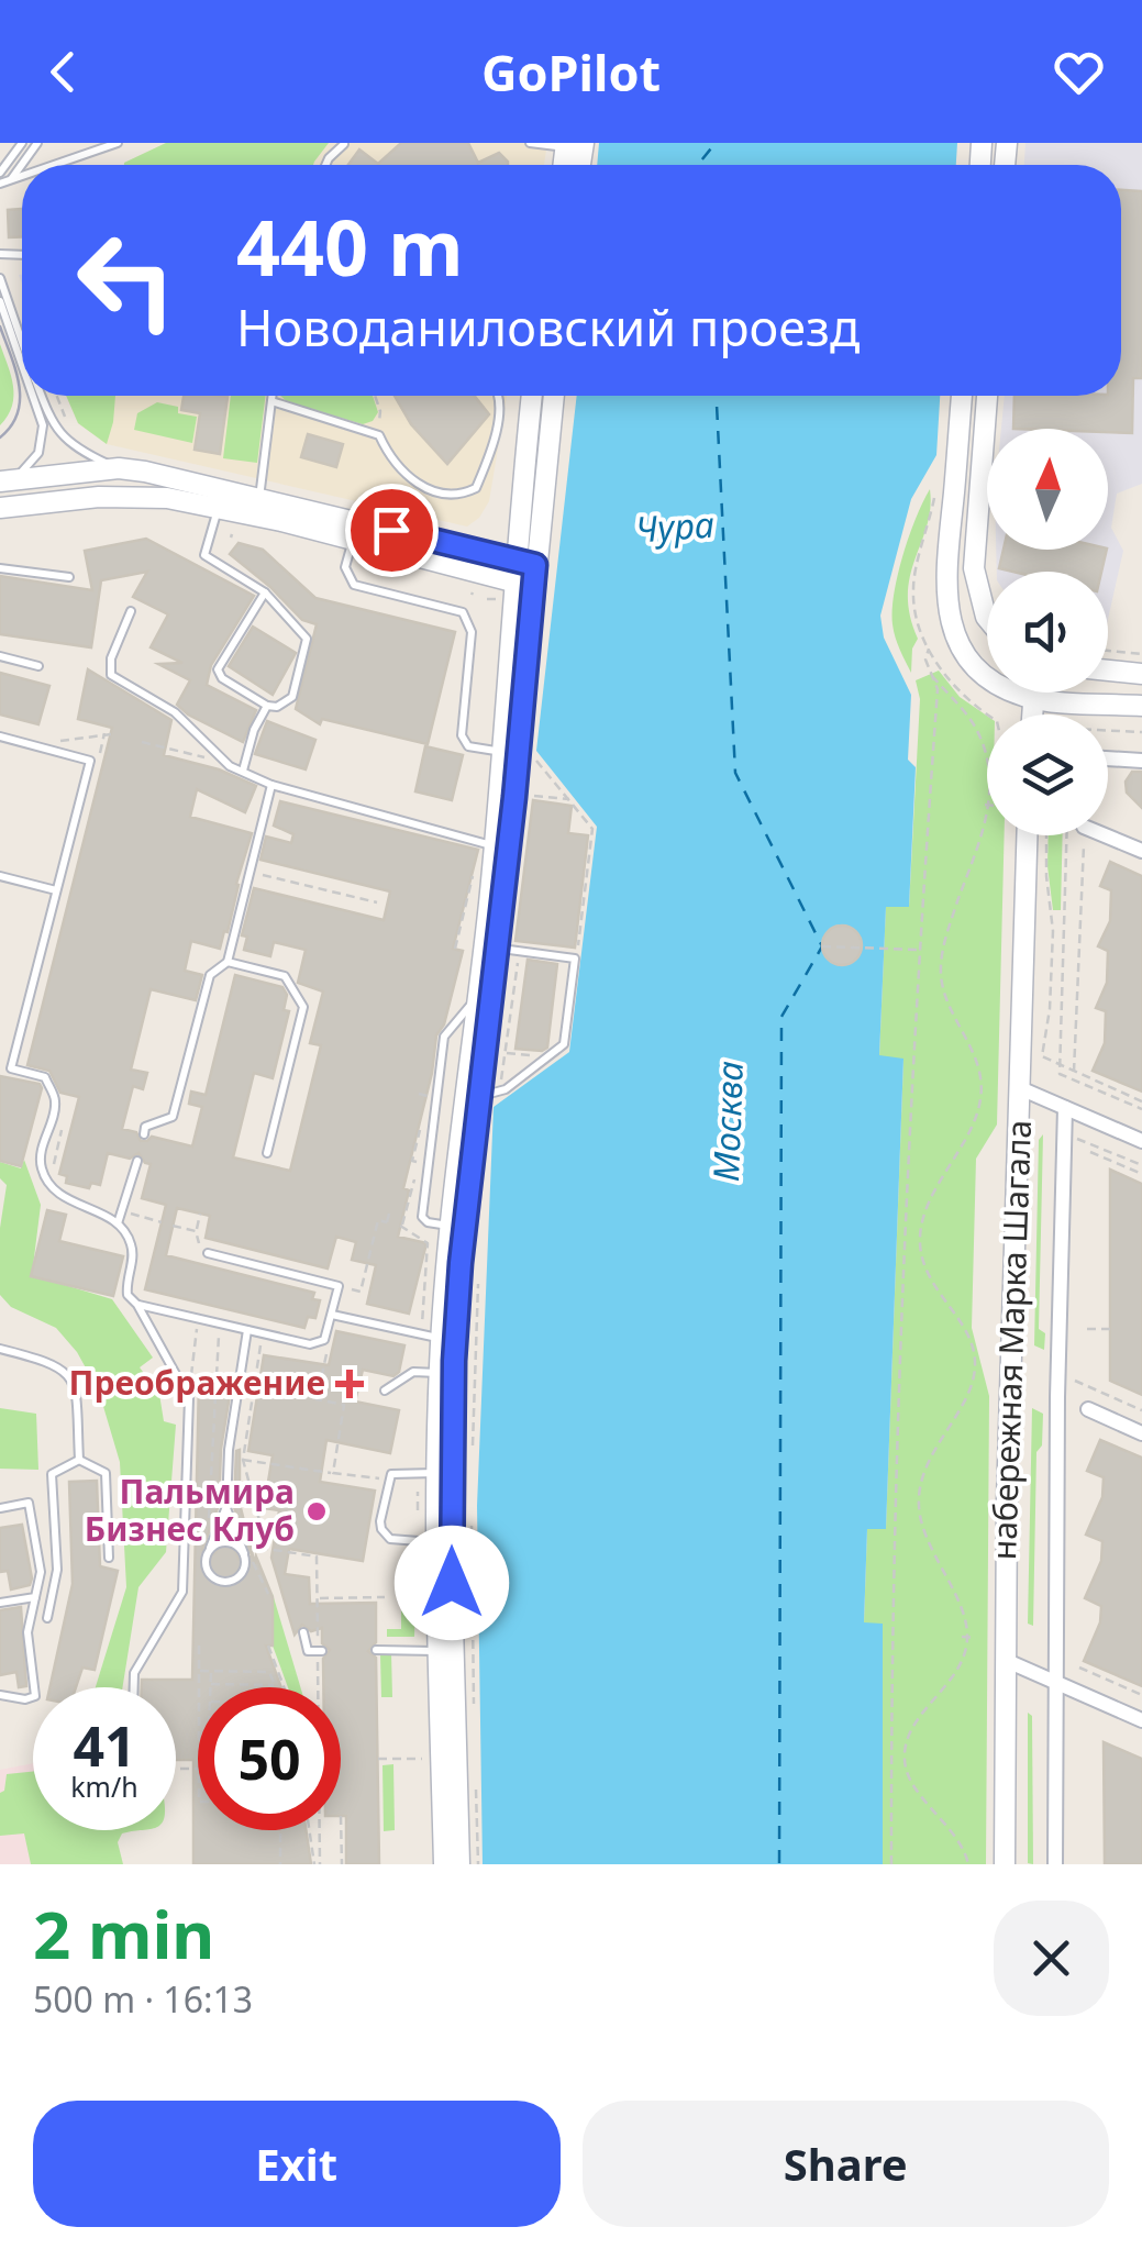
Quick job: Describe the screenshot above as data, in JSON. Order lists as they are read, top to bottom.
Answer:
{
  "streets": {
    "main road": ["набережная Марка Шагала"]
  },
  "water": ["Чура", "Москва"],
  "places": {
    "health": ["Преображение"],
    "other": ["Пальмира Бизнес Клуб"]
  },
  "north": "top",
  "page": {
    "header": "GoPilot",
    "turn": ["440 m", "Новоданиловский проезд"],
    "speed": "41 km/h",
    "limit": "50",
    "heading": ["2 min", "500 m · 16:13"],
    "buttons": ["Exit", "Share"]
  }
}
